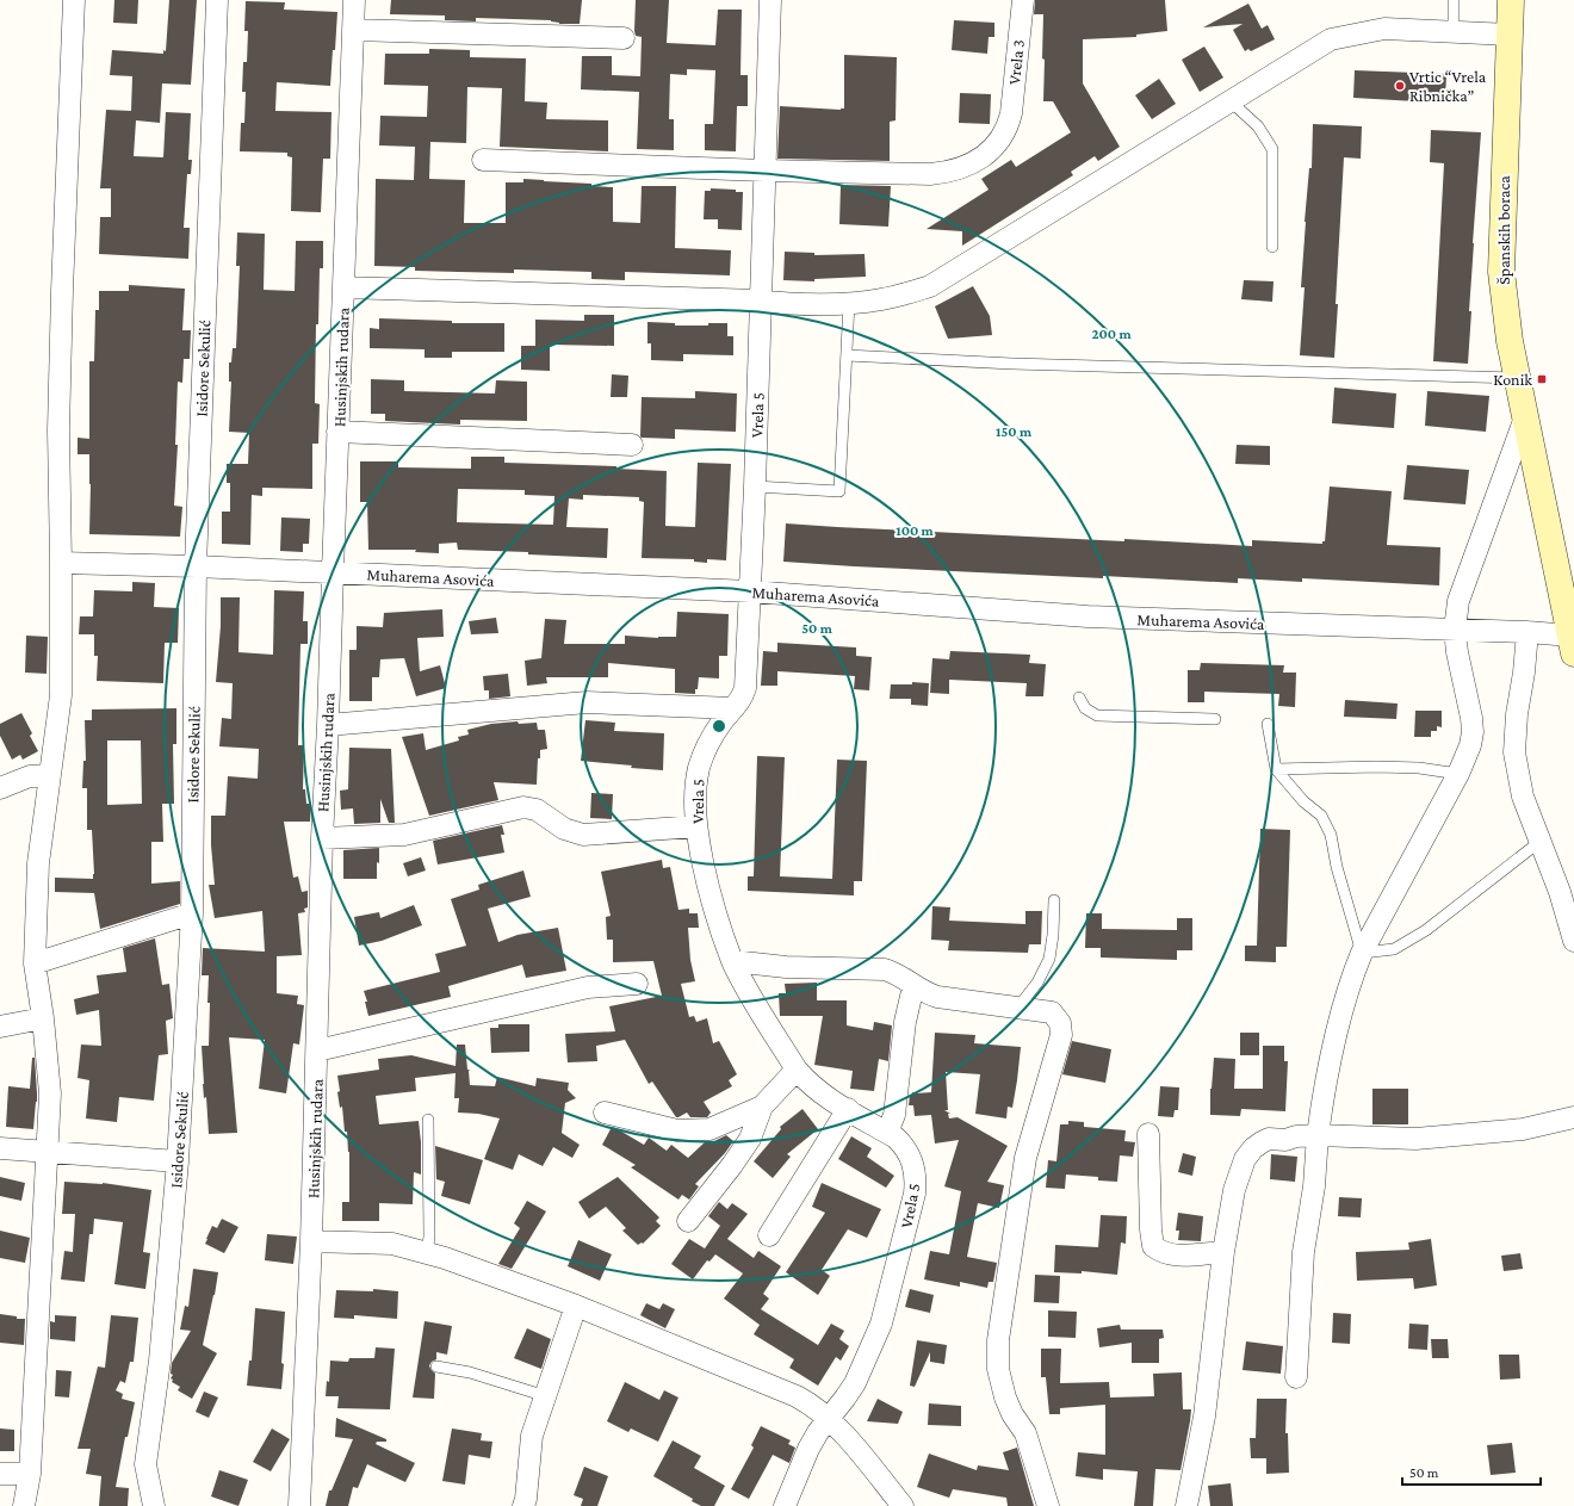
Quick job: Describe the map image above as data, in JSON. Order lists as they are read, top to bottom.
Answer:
{
  "streets": {
    "main road": ["Španskih boraca"],
    "street": [
      "Vrela 3",
      "Husinjskih rudara",
      "Isidore Sekulić",
      "Vrela 5",
      "Muharema Asovića"
    ]
  },
  "crossings": [
    ["Vrela 3", "Vrela 5"],
    ["Španskih boraca", "Muharema Asovića"],
    ["Husinjskih rudara", "Muharema Asovića"],
    ["Isidore Sekulić", "Muharema Asovića"],
    ["Vrela 5", "Muharema Asovića"]
  ],
  "places": {
    "other": ["Vrtic “Vrela Ribnička”"],
    "transit": ["Konik"]
  },
  "scale_bar": "50 m",
  "rings": [
    "200 m",
    "150 m",
    "100 m",
    "50 m"
  ]
}
